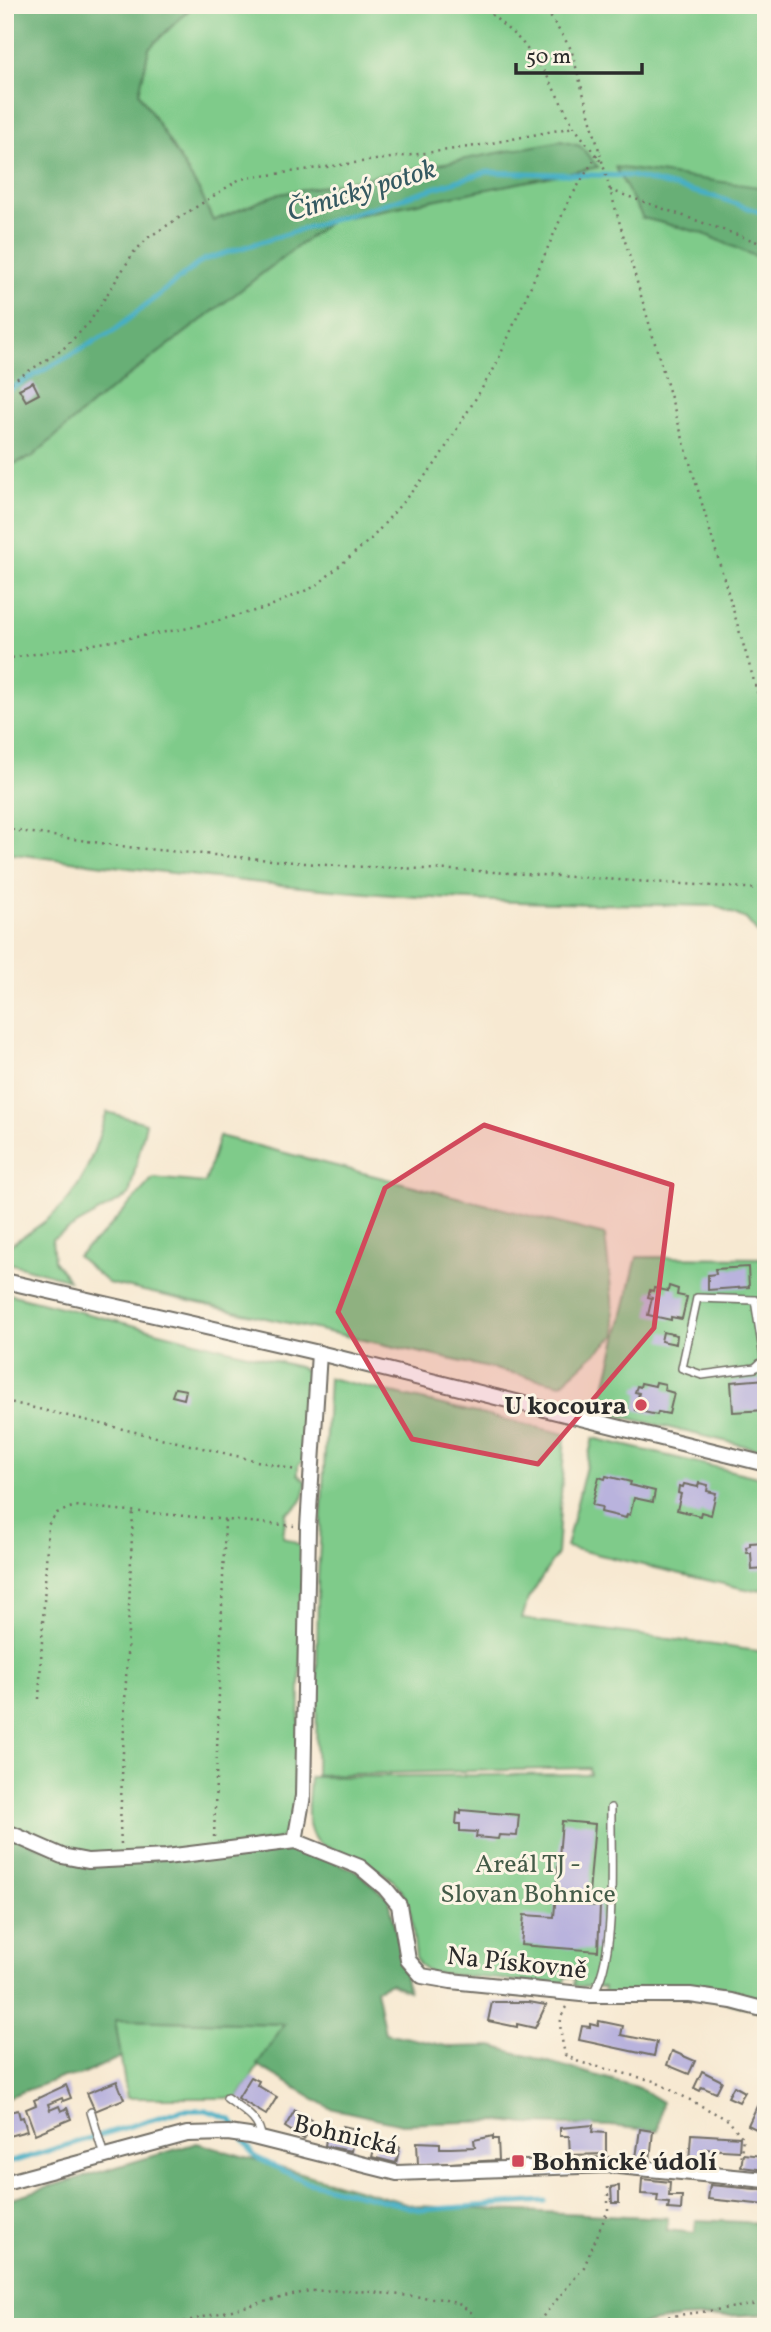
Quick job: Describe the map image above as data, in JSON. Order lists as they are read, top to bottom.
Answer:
{
  "streets": {
    "street": ["Na Pískovně", "Bohnická"]
  },
  "water": ["Čimický potok"],
  "parks": ["Areál TJ - Slovan Bohnice"],
  "places": {
    "other": ["U kocoura"],
    "transit": ["Bohnické údolí"]
  },
  "scale_bar": "50 m"
}
